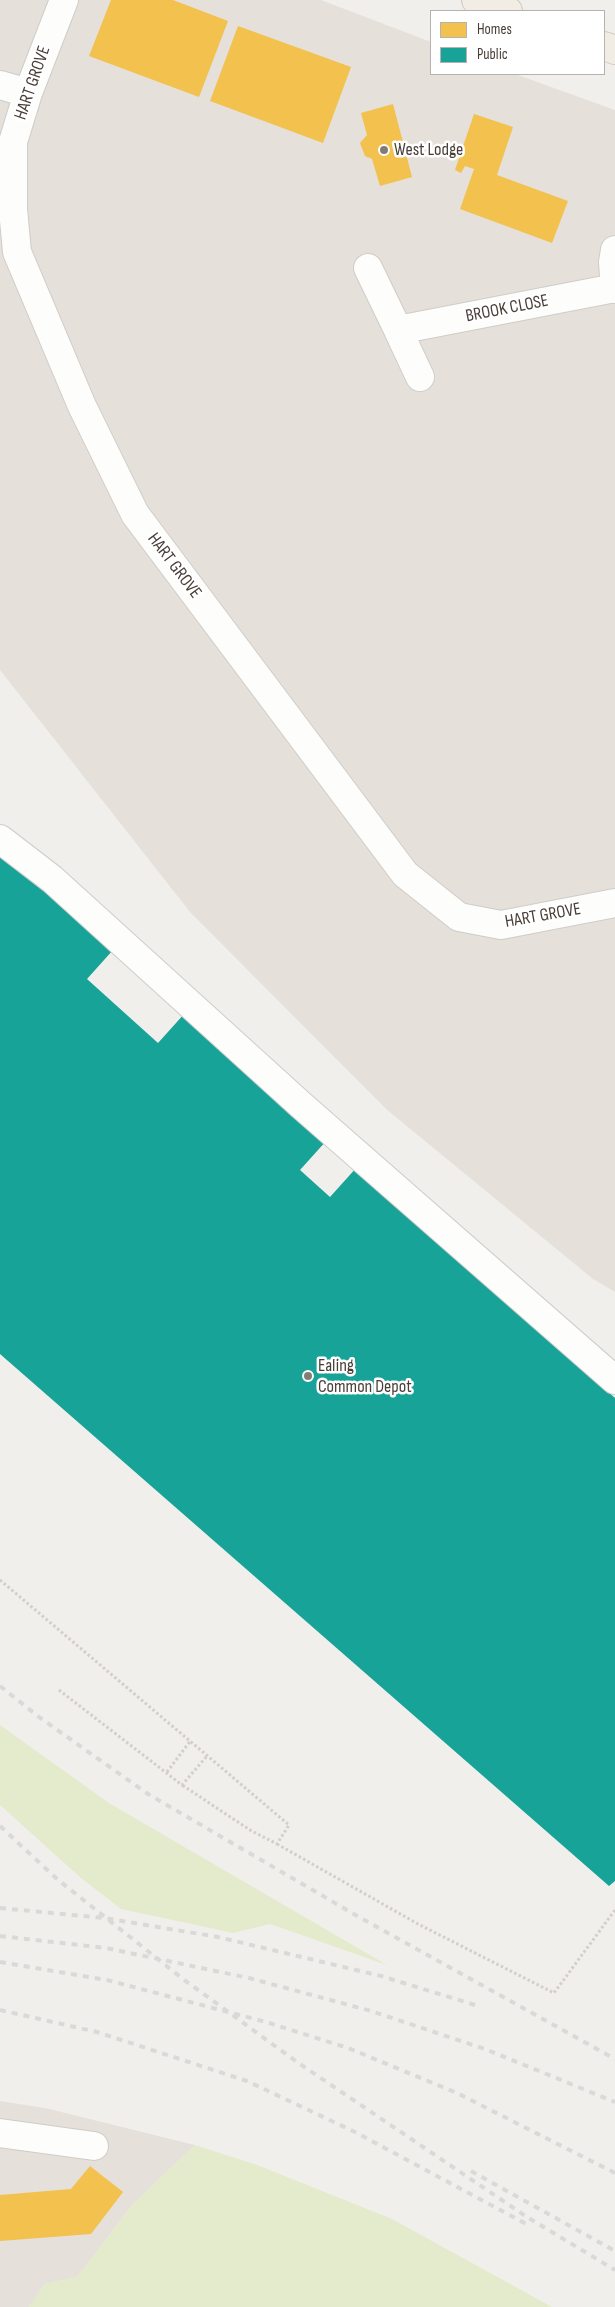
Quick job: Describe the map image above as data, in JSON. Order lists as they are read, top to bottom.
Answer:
{
  "streets": {
    "street": ["HART GROVE", "BROOK CLOSE"]
  },
  "places": ["West Lodge", "Ealing Common Depot"],
  "legend": ["Homes", "Public"]
}
